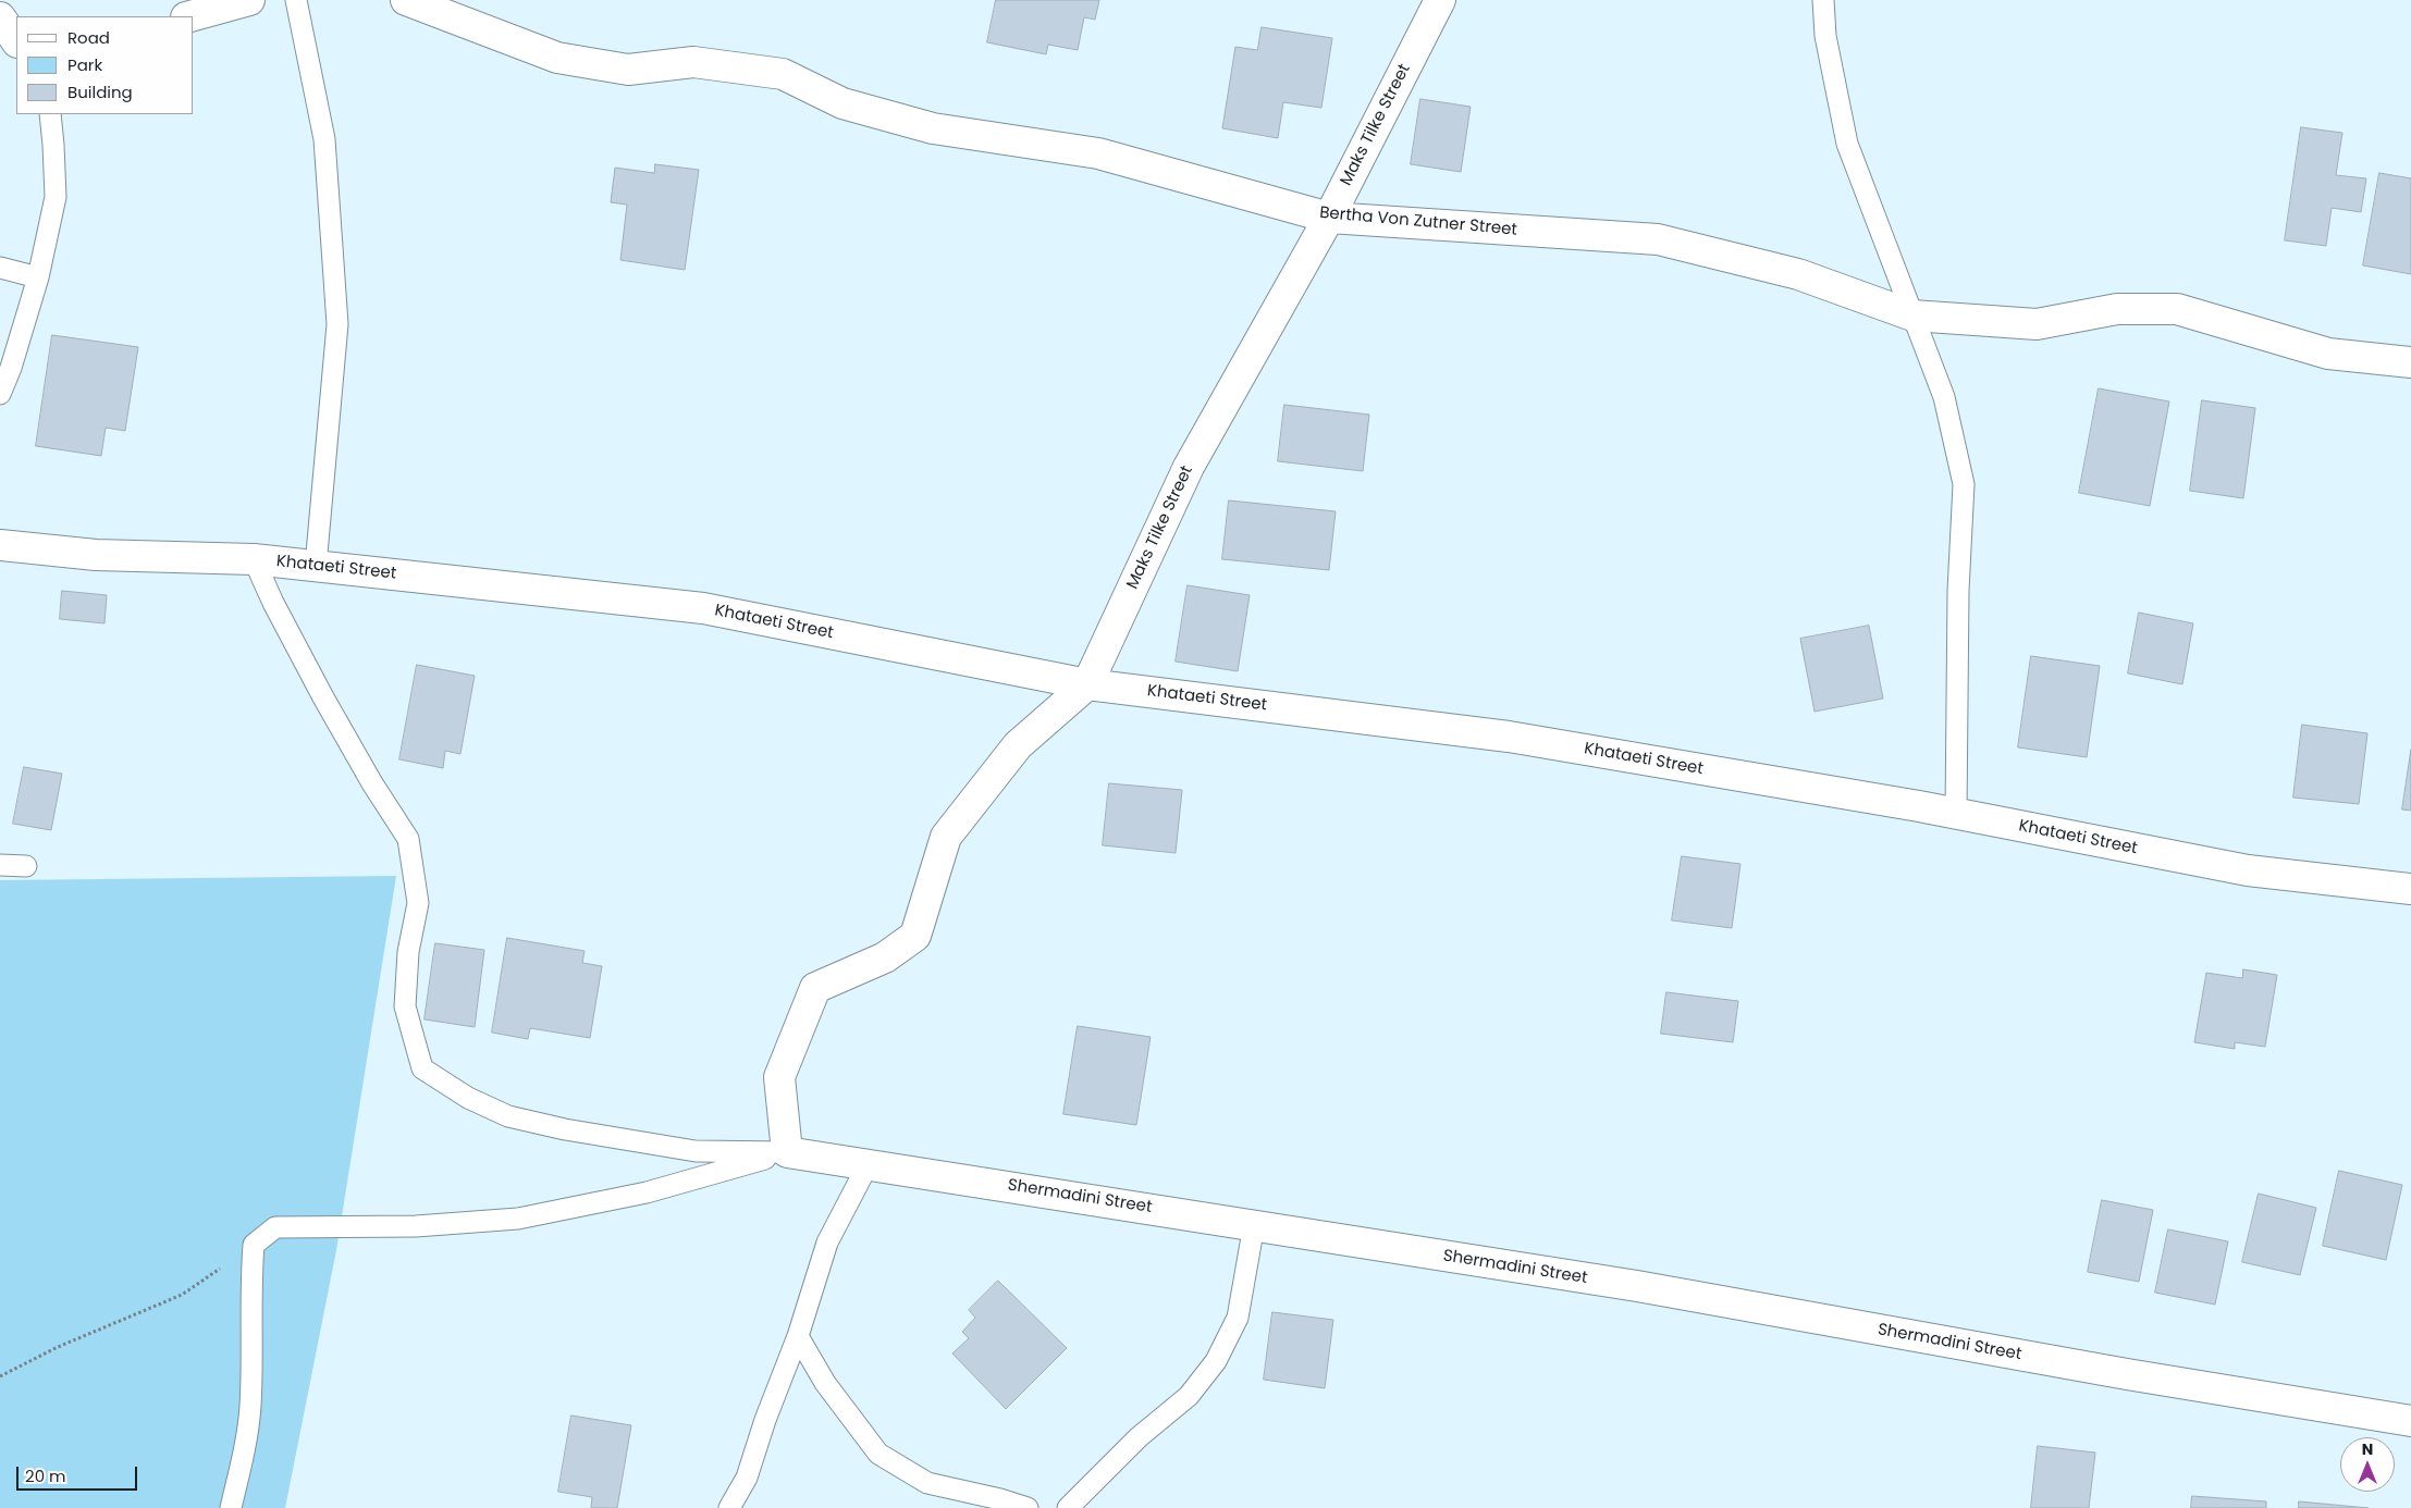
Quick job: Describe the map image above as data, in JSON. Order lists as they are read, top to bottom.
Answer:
{
  "streets": {
    "street": [
      "Maks Tilke Street",
      "Bertha Von Zutner Street",
      "Khataeti Street",
      "Shermadini Street"
    ]
  },
  "crossings": [
    ["Maks Tilke Street", "Bertha Von Zutner Street"],
    ["Maks Tilke Street", "Khataeti Street"],
    ["Maks Tilke Street", "Shermadini Street"]
  ],
  "legend": ["Road", "Park", "Building"],
  "scale_bar": "20 m",
  "north": "top"
}
